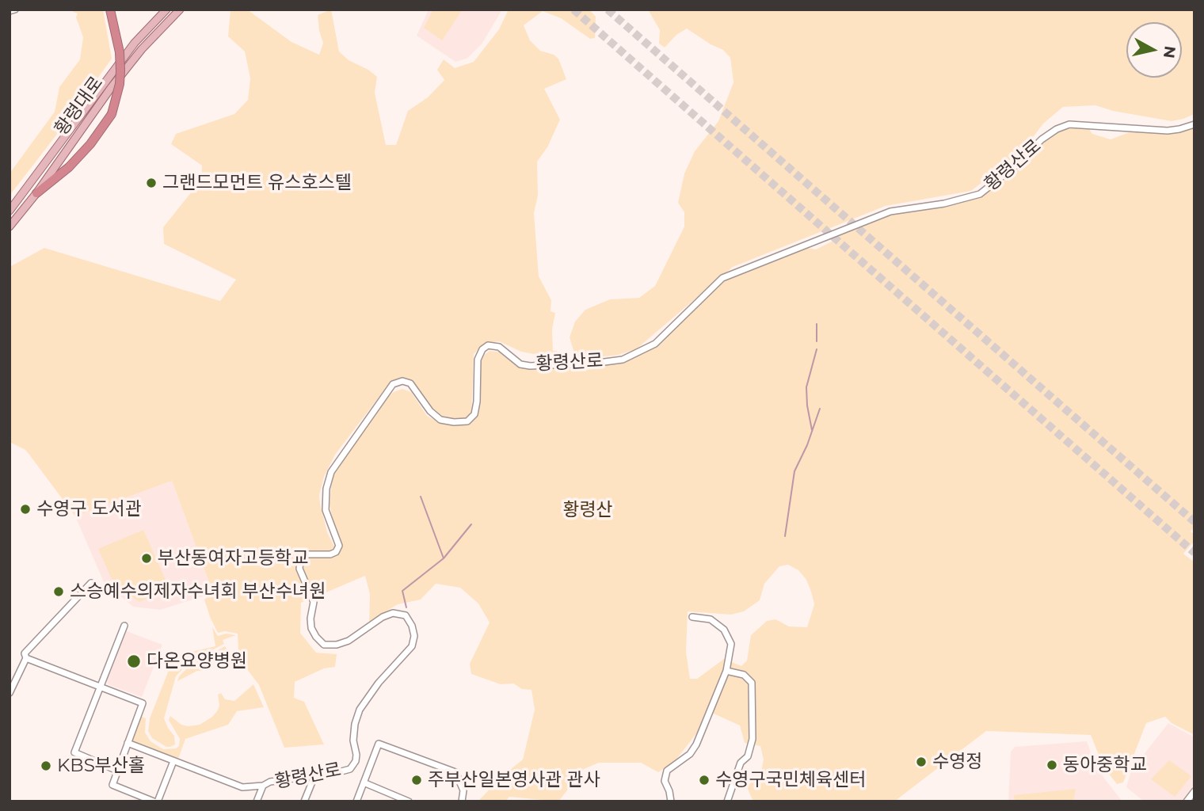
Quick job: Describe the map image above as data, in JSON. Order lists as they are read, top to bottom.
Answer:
{
  "streets": {
    "main road": ["황령대로"],
    "street": ["황령산로"]
  },
  "parks": ["황령산"],
  "places": [
    "그랜드모먼트 유스호스텔",
    "수영구 도서관",
    "부산동여자고등학교",
    "스승예수의제자수녀회 부산수녀원",
    "다온요양병원",
    "수영정",
    "동아중학교",
    "KBS부산홀",
    "주부산일본영사관 관사",
    "수영구국민체육센터"
  ],
  "north": "right"
}
